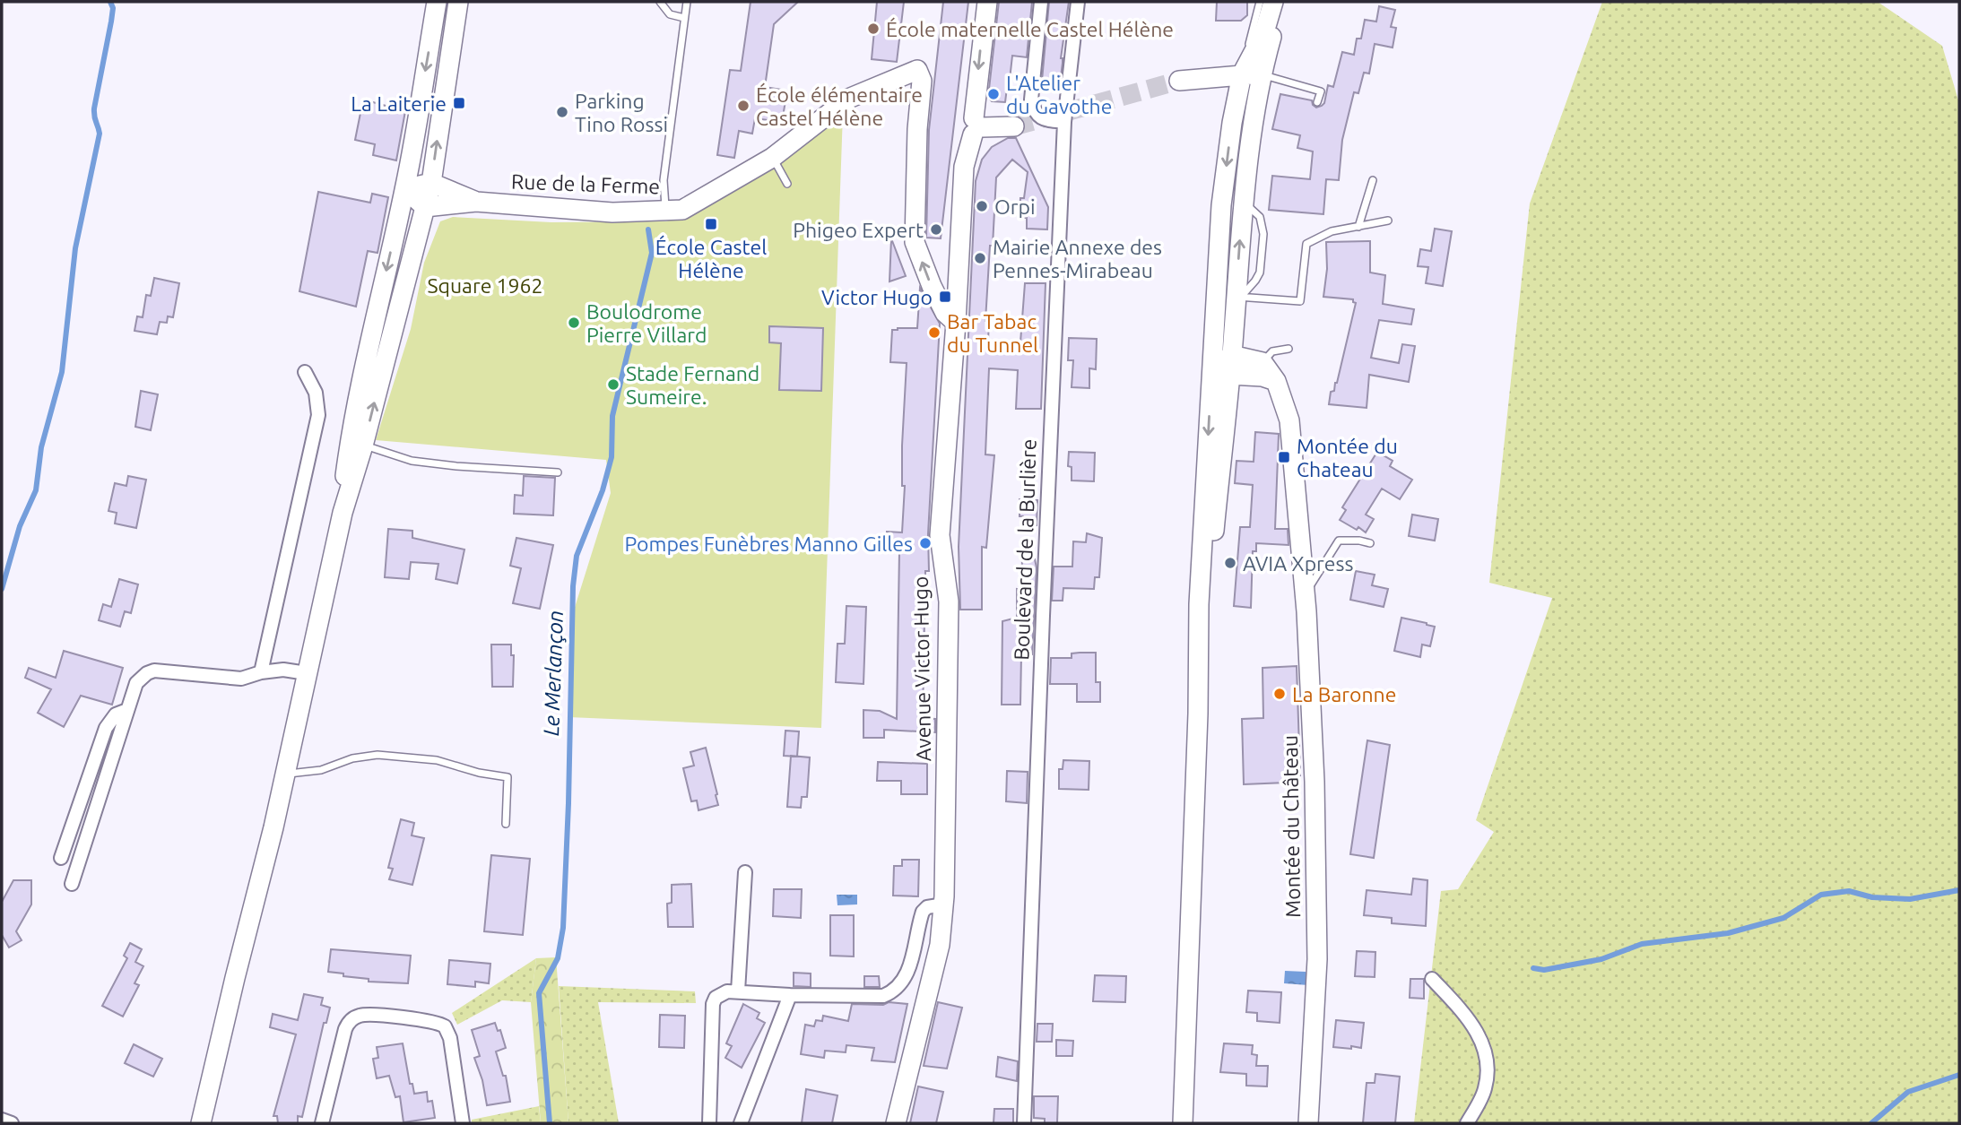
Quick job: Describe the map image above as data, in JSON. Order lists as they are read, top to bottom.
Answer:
{
  "streets": {
    "main road": ["Rue de la Ferme", "Avenue Victor Hugo", "Montée du Château"],
    "street": ["Boulevard de la Burlière"]
  },
  "crossings": [
    ["Rue de la Ferme", "Avenue Victor Hugo"]
  ],
  "water": ["Le Merlançon"],
  "parks": ["Square 1962"],
  "places": {
    "other": [
      "École maternelle Castel Hélène",
      "L'Atelier du Gavothe",
      "École élémentaire Castel Hélène",
      "Parking Tino Rossi",
      "Orpi",
      "Phigeo Expert",
      "Mairie Annexe des Pennes-Mirabeau",
      "Boulodrome Pierre Villard",
      "Bar Tabac du Tunnel",
      "Stade Fernand Sumeire.",
      "Pompes Funèbres Manno Gilles",
      "AVIA Xpress",
      "La Baronne"
    ],
    "transit": [
      "La Laiterie",
      "École Castel Hélène",
      "Victor Hugo",
      "Montée du Chateau"
    ]
  }
}
